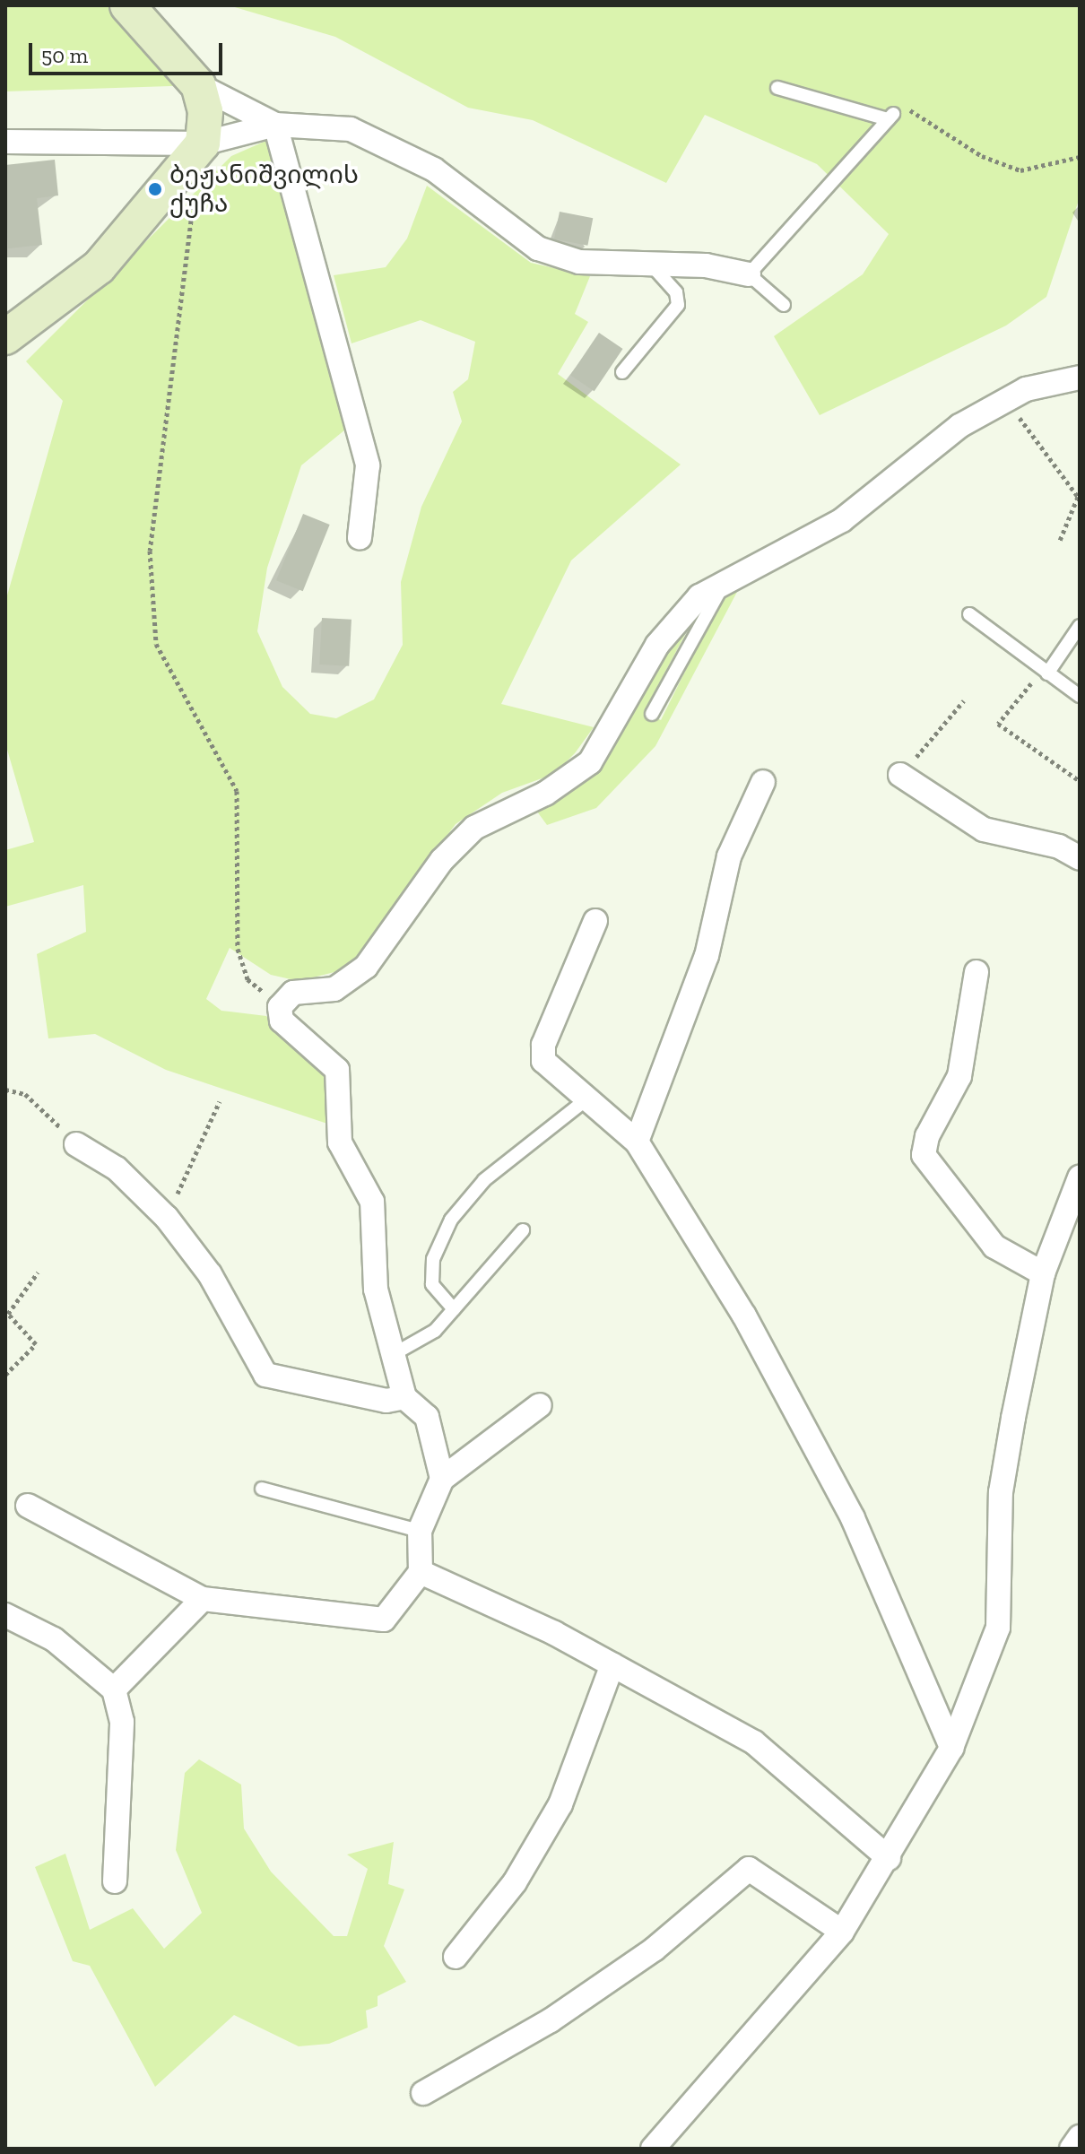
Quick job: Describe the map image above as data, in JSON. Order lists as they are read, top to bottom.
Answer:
{
  "places": ["ბეჟანიშვილის ქუჩა"],
  "scale_bar": "50 m"
}
